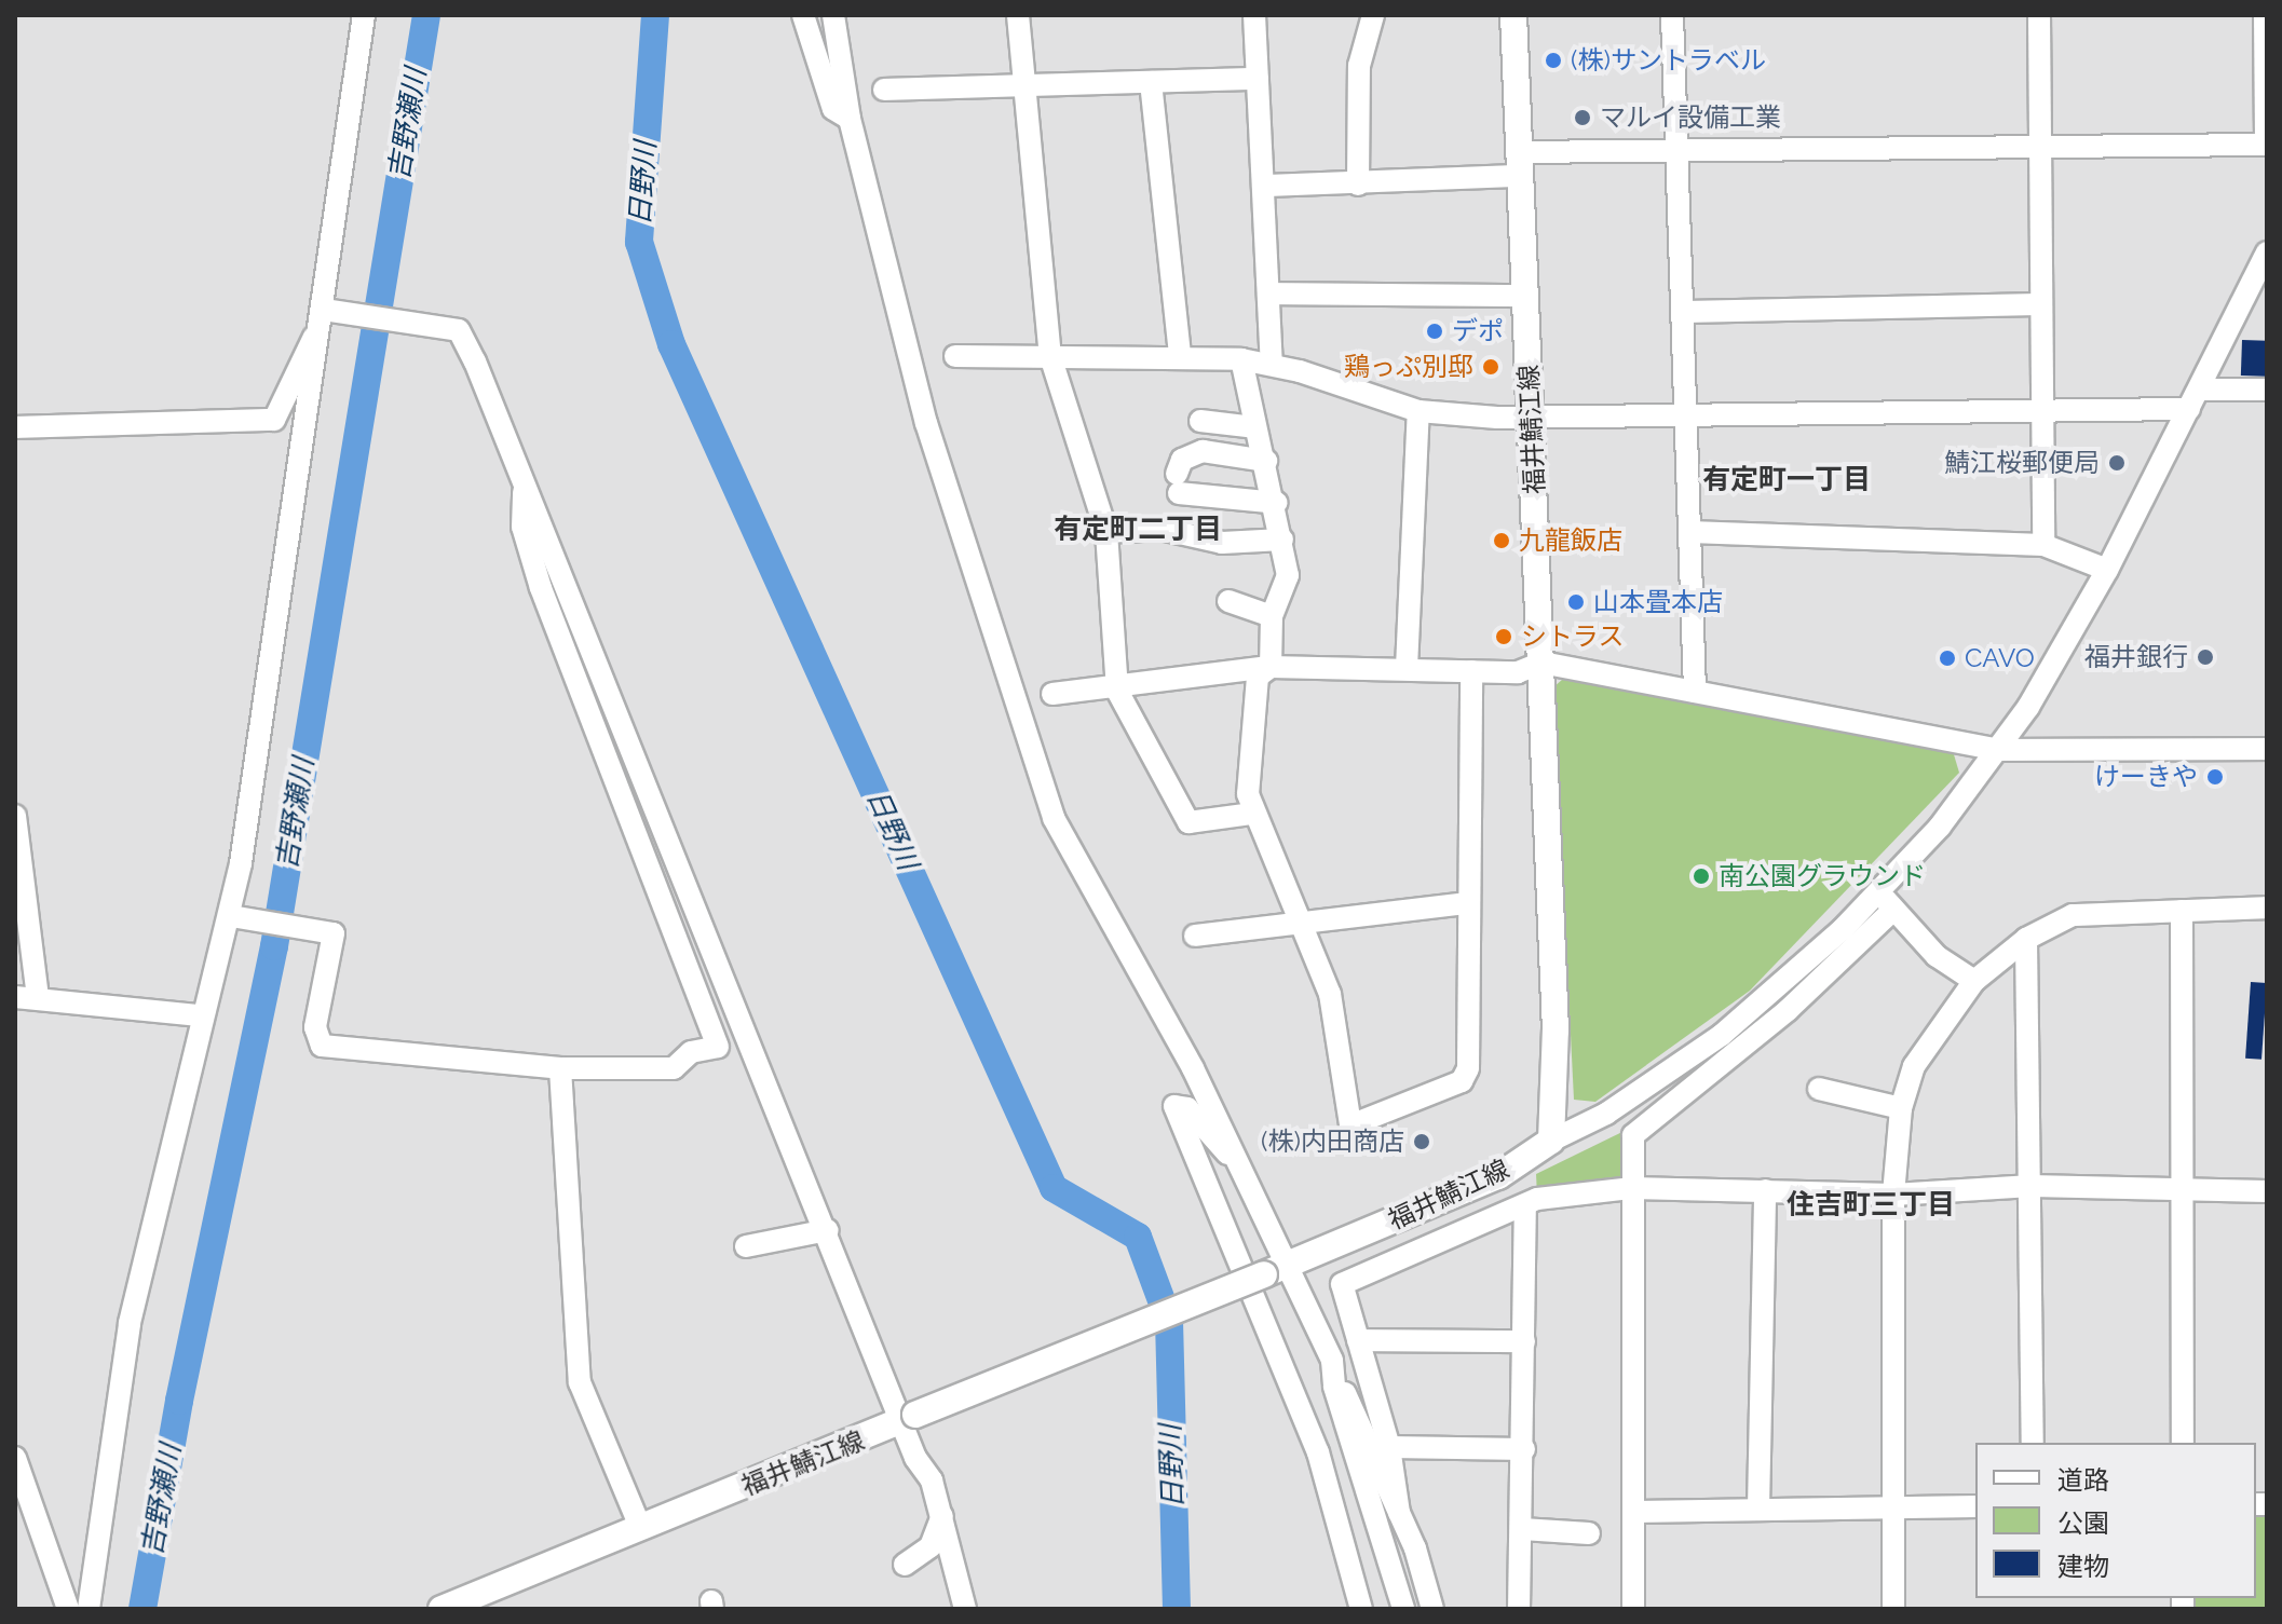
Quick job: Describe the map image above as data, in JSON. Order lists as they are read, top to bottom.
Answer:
{
  "streets": {
    "main road": ["福井鯖江線"]
  },
  "districts": ["有定町一丁目", "有定町二丁目", "住吉町三丁目"],
  "water": ["吉野瀬川", "日野川"],
  "places": [
    "(株)サントラベル",
    "マルイ設備工業",
    "デポ",
    "鶏っぷ別邸",
    "鯖江桜郵便局",
    "九龍飯店",
    "山本畳本店",
    "シトラス",
    "福井銀行",
    "CAVO",
    "けーきや",
    "南公園グラウンド",
    "(株)内田商店"
  ],
  "legend": ["道路", "公園", "建物"]
}
